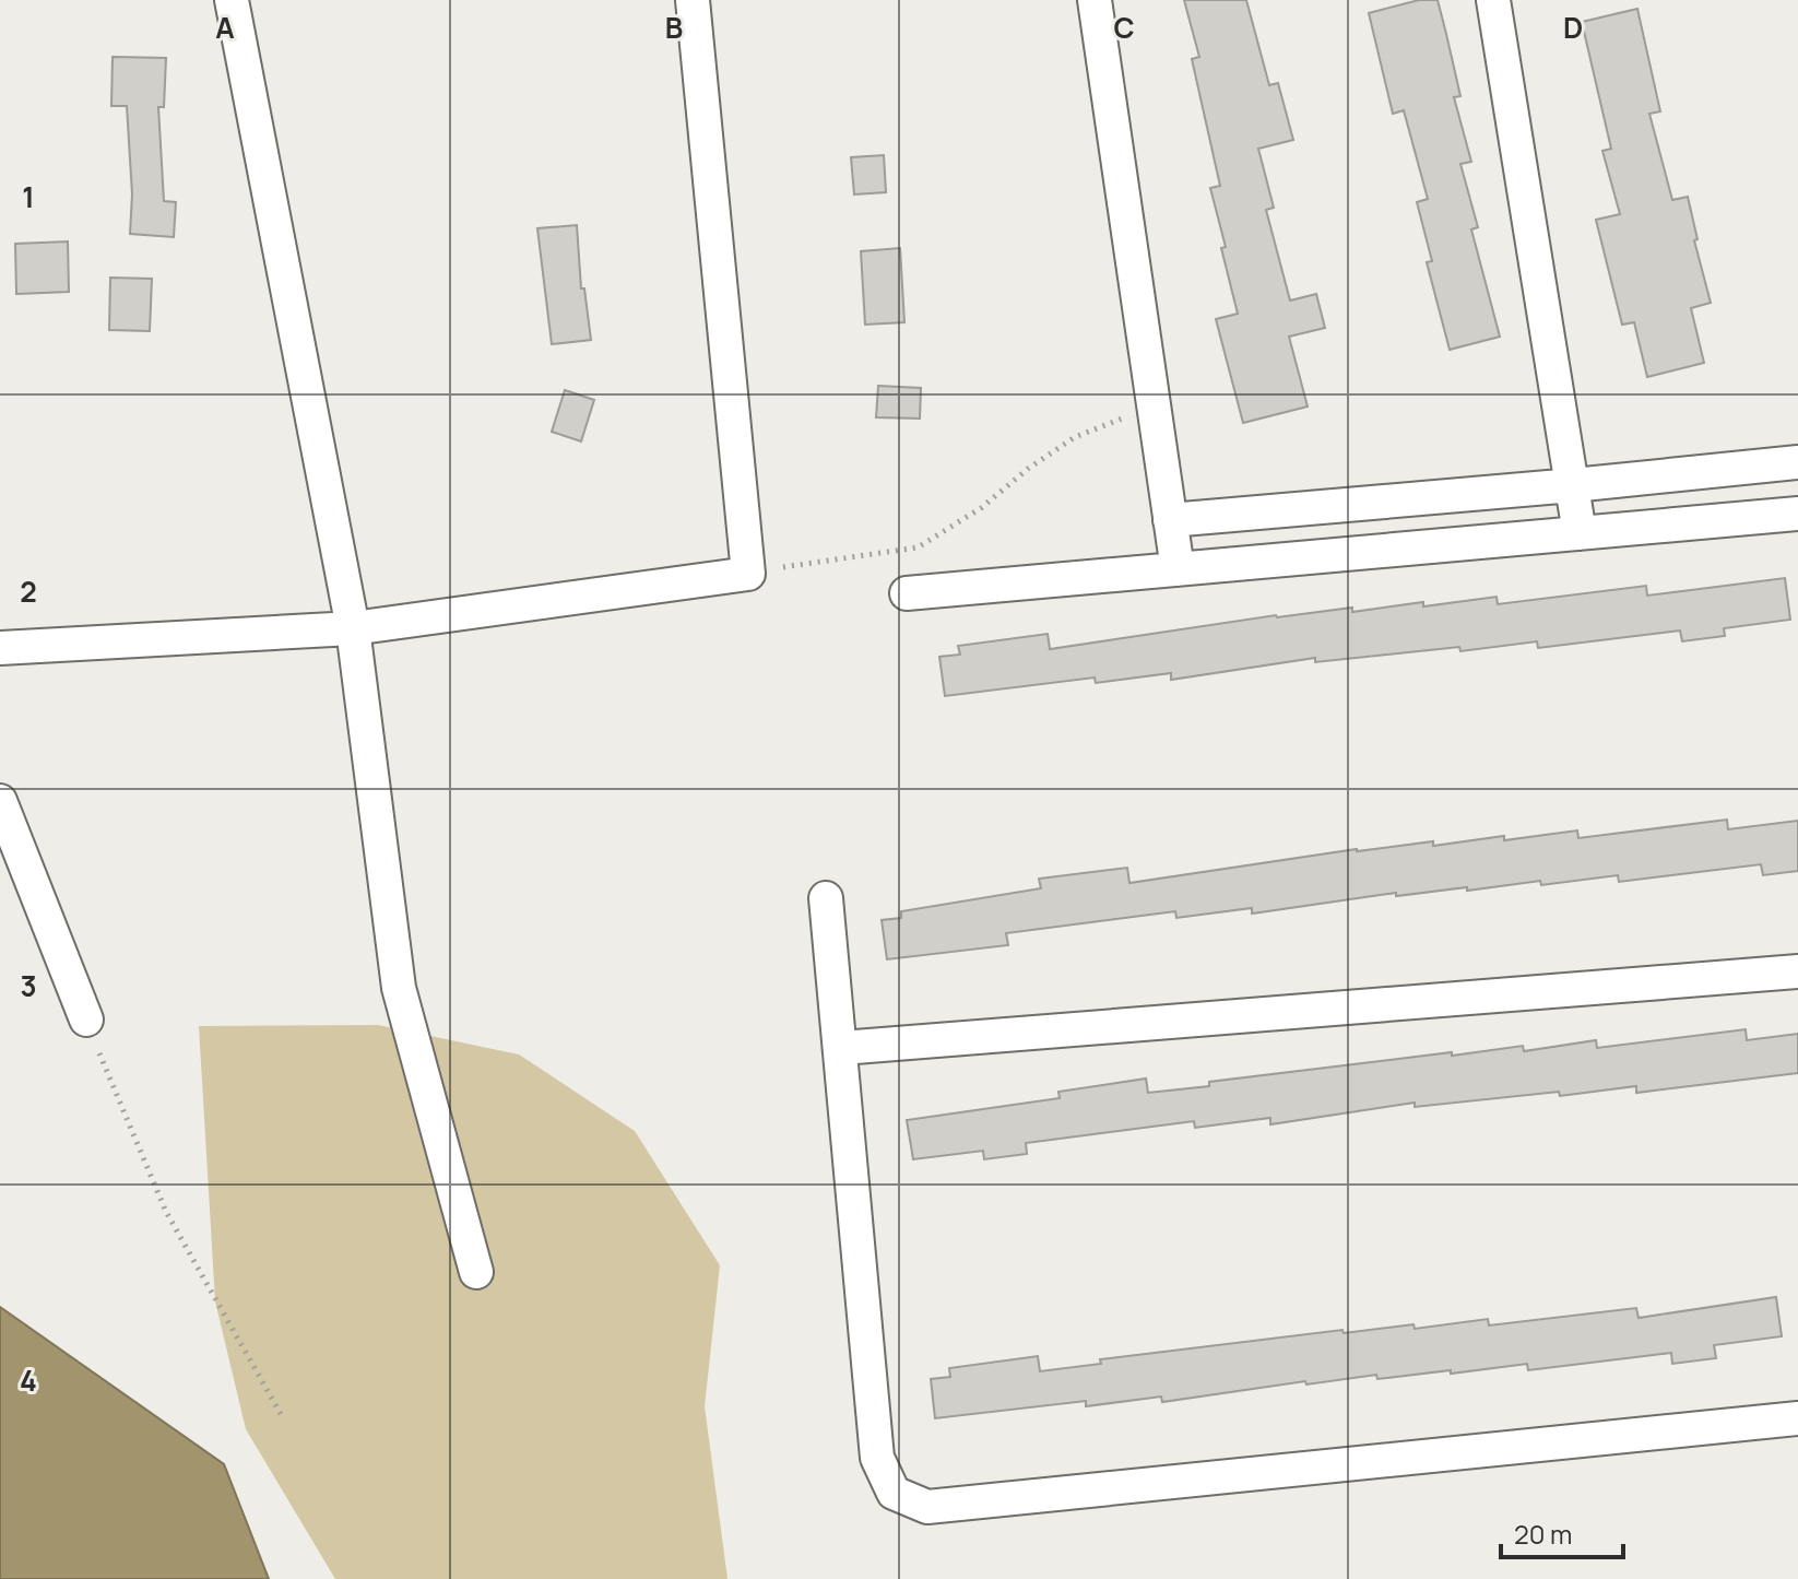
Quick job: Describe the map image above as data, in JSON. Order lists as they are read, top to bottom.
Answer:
{
  "scale_bar": "20 m",
  "grid": {
    "columns": [
      "A",
      "B",
      "C",
      "D"
    ],
    "rows": [
      "1",
      "2",
      "3",
      "4"
    ]
  }
}
